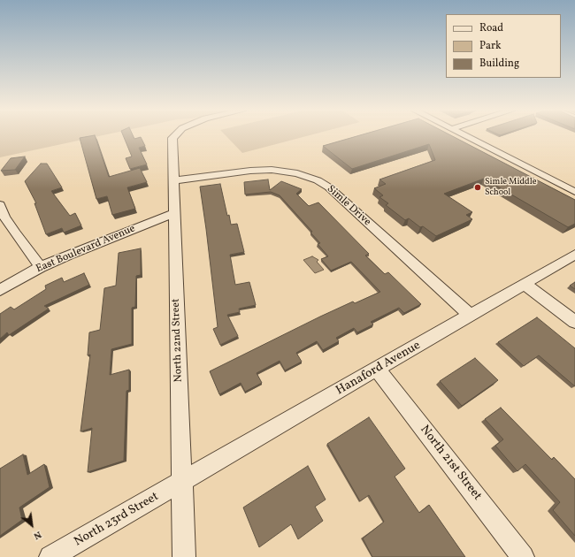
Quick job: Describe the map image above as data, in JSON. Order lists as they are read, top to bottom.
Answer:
{
  "streets": {
    "street": [
      "Simle Drive",
      "East Boulevard Avenue",
      "North 22nd Street",
      "Hanaford Avenue",
      "North 21st Street",
      "North 23rd Street"
    ]
  },
  "crossings": [
    ["Simle Drive", "North 22nd Street"],
    ["Simle Drive", "Hanaford Avenue"],
    ["East Boulevard Avenue", "North 22nd Street"],
    ["North 22nd Street", "Hanaford Avenue"],
    ["North 22nd Street", "North 23rd Street"],
    ["Hanaford Avenue", "North 21st Street"],
    ["Hanaford Avenue", "North 23rd Street"]
  ],
  "places": ["Simle Middle School"],
  "legend": ["Road", "Park", "Building"],
  "north": "bottom right"
}
